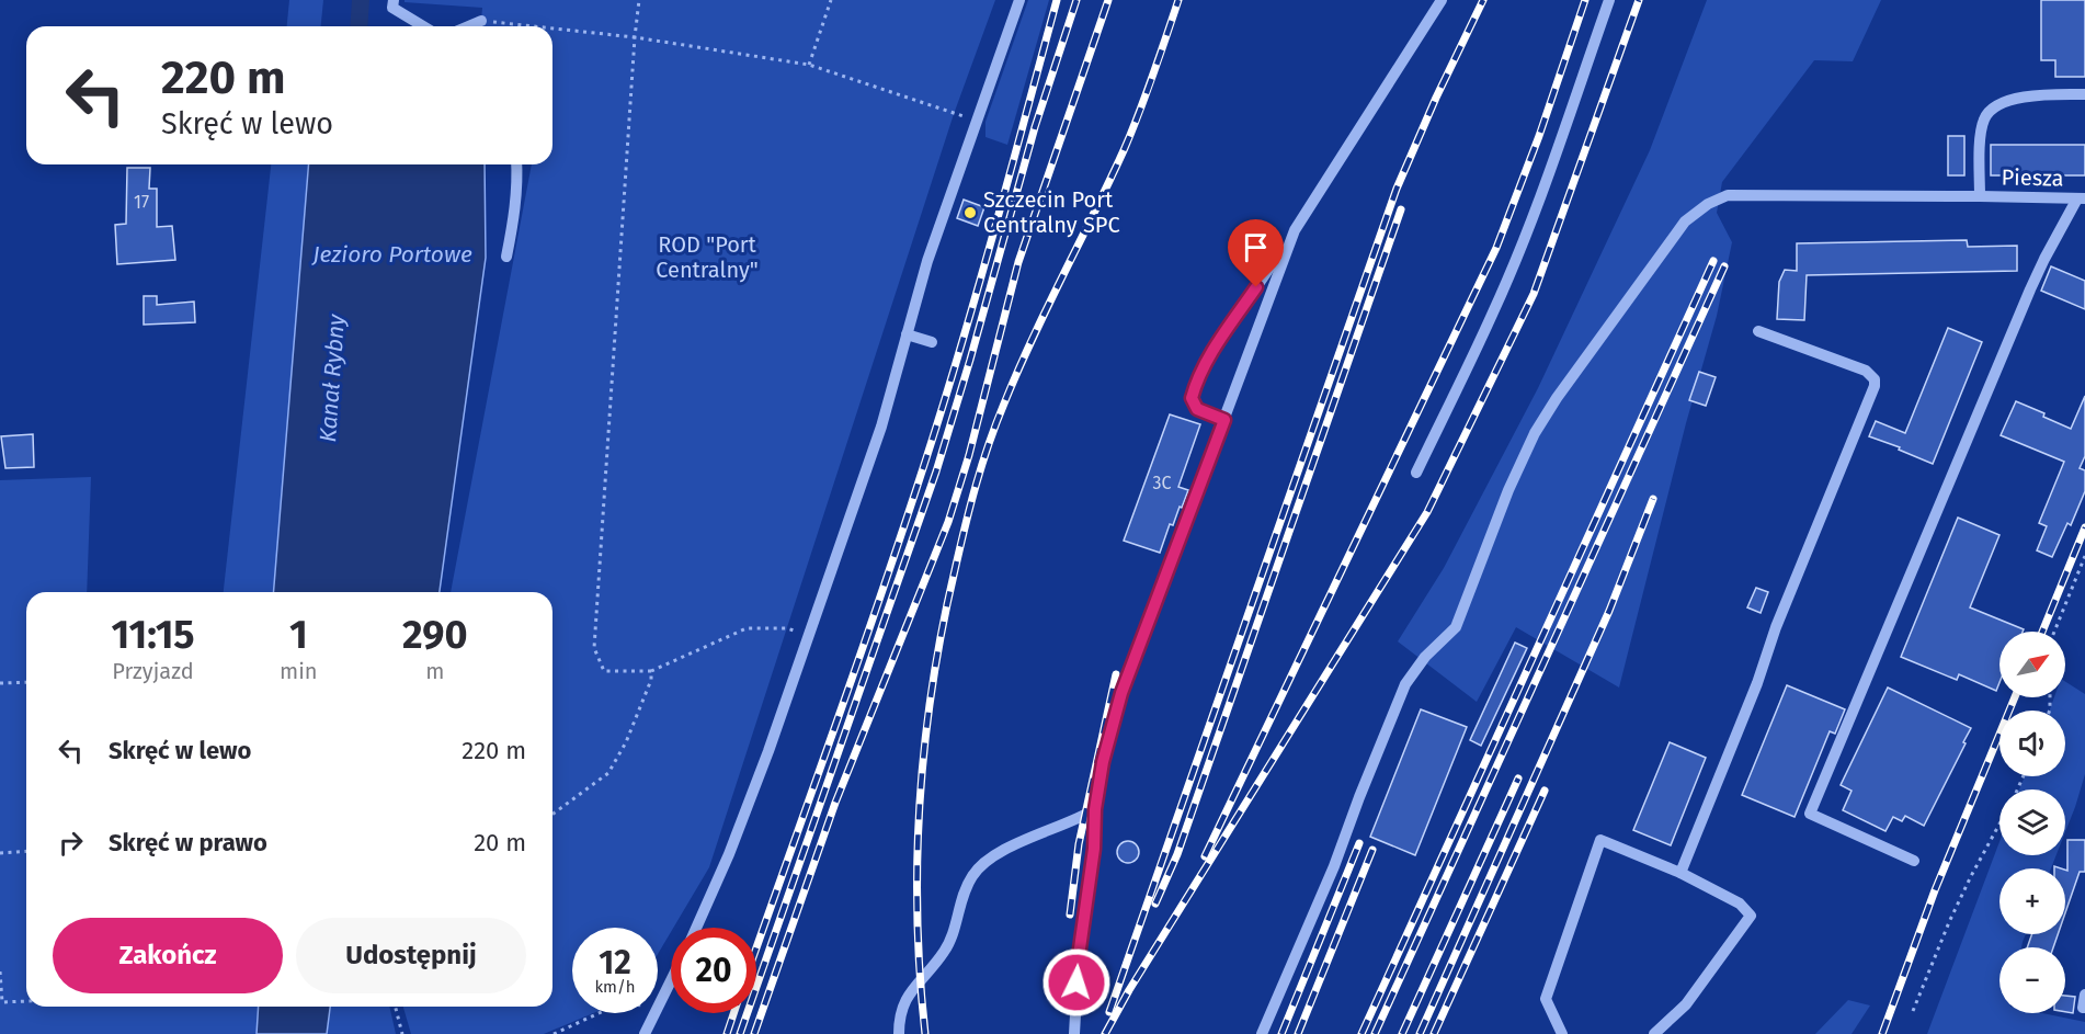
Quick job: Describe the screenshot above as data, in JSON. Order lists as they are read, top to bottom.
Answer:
{
  "streets": {
    "street": ["Piesza"]
  },
  "water": ["Jezioro Portowe", "Kanał Rybny"],
  "parks": ["ROD \"Port Centralny\""],
  "places": ["Szczecin Port Centralny SPC"],
  "house_numbers": ["17", "3C"],
  "north": "top right",
  "page": {
    "turn": ["220 m", "Skręć w lewo"],
    "eta": [
      "11:15",
      "Przyjazd",
      "1",
      "min",
      "290",
      "m"
    ],
    "map_buttons": ["+", "−"],
    "list": [
      {
        "name": "Skręć w lewo",
        "value": "220 m"
      },
      {
        "name": "Skręć w prawo",
        "value": "20 m"
      }
    ],
    "buttons": ["Zakończ", "Udostępnij"],
    "speed": "12 km/h",
    "limit": "20"
  }
}
